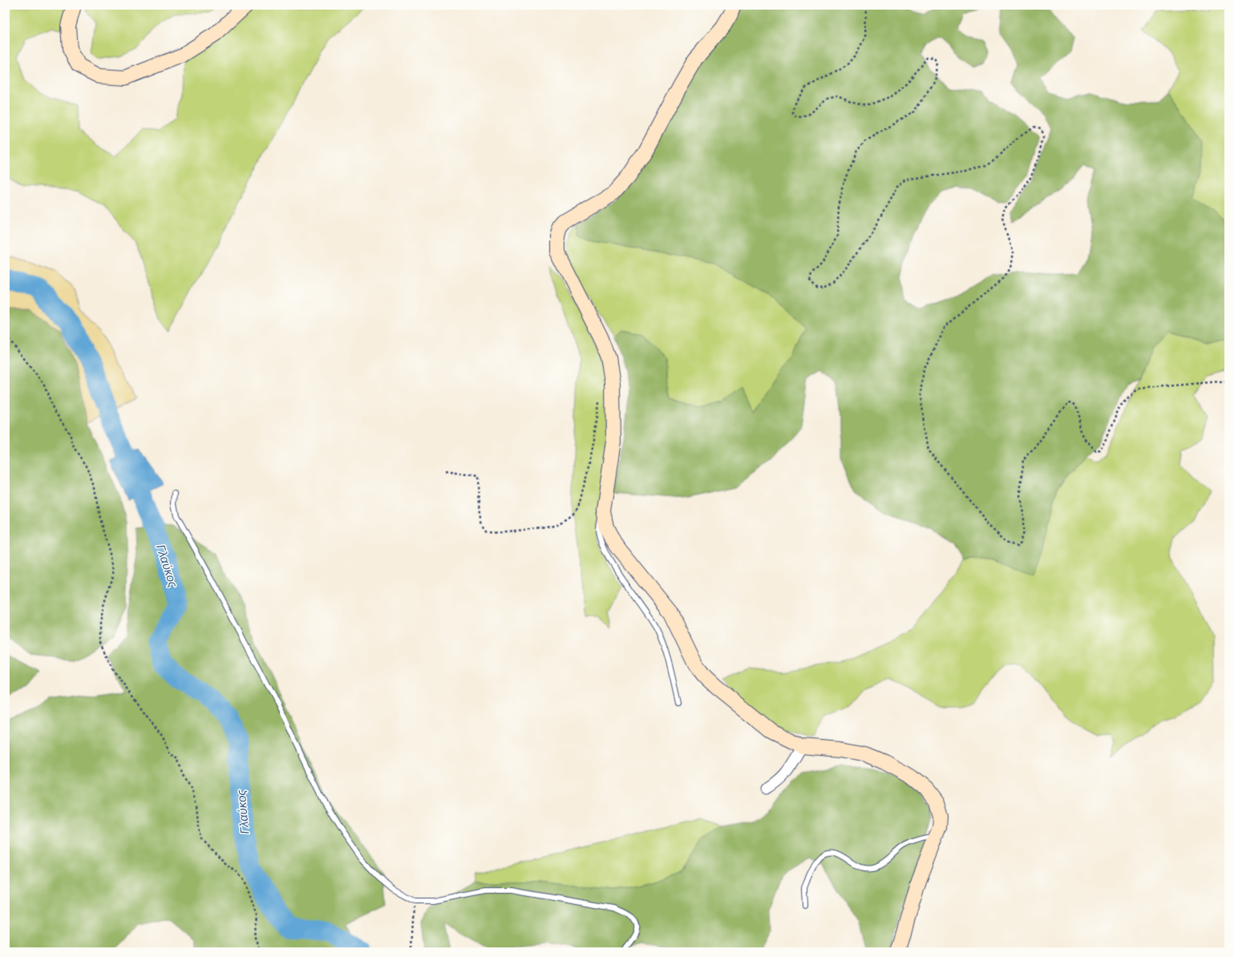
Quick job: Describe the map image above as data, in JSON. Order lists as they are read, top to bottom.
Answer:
{
  "water": ["Γλαύκος"]
}
